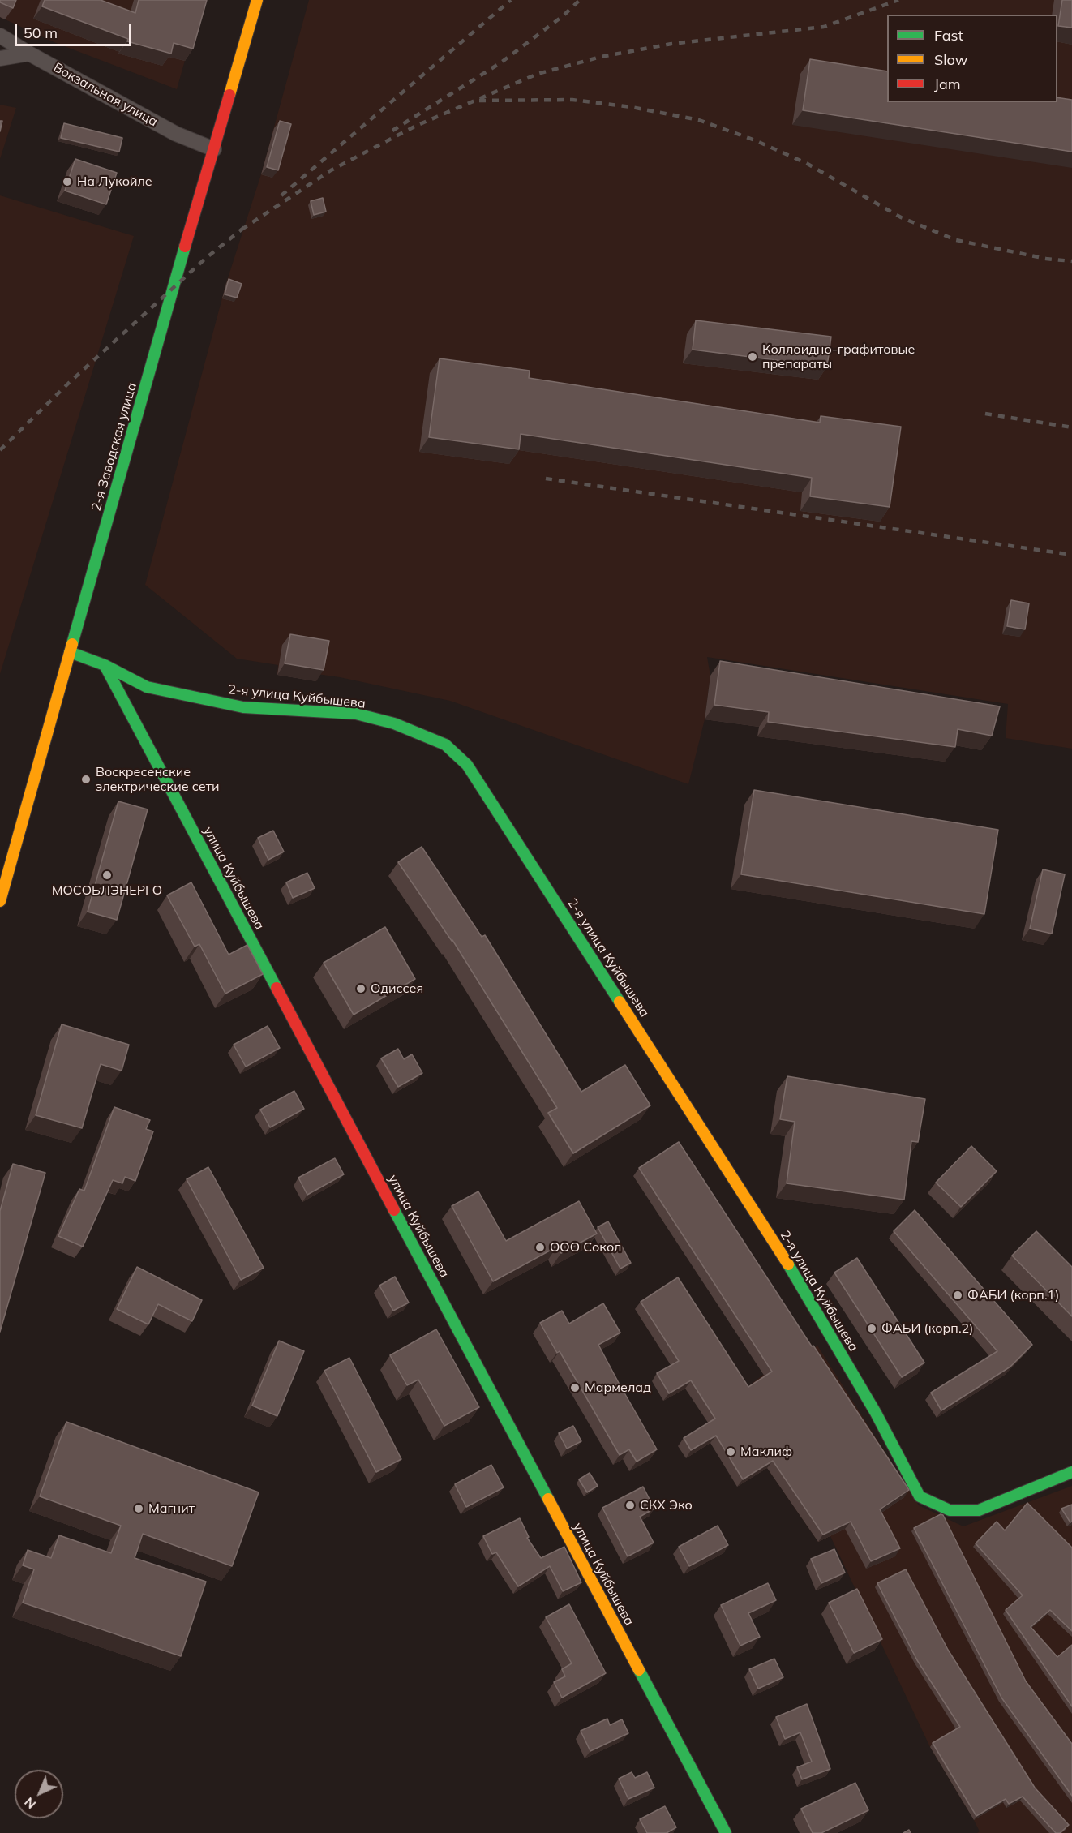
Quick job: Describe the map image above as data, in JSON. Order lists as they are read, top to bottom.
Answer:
{
  "streets": {
    "street": [
      "Вокзальная улица",
      "2-я Заводская улица",
      "2-я улица Куйбышева",
      "улица Куйбышева"
    ]
  },
  "crossings": [
    ["Вокзальная улица", "2-я Заводская улица"],
    ["2-я улица Куйбышева", "улица Куйбышева"]
  ],
  "places": [
    "На Лукойле",
    "Коллоидно-графитовые препараты",
    "Воскресенские электрические сети",
    "МОСОБЛЭНЕРГО",
    "Одиссея",
    "ООО Сокол",
    "ФАБИ (корп.1)",
    "ФАБИ (корп.2)",
    "Мармелад",
    "Маклиф",
    "СКХ Эко",
    "Магнит"
  ],
  "legend": ["Fast", "Slow", "Jam"],
  "scale_bar": "50 m",
  "north": "bottom left"
}
